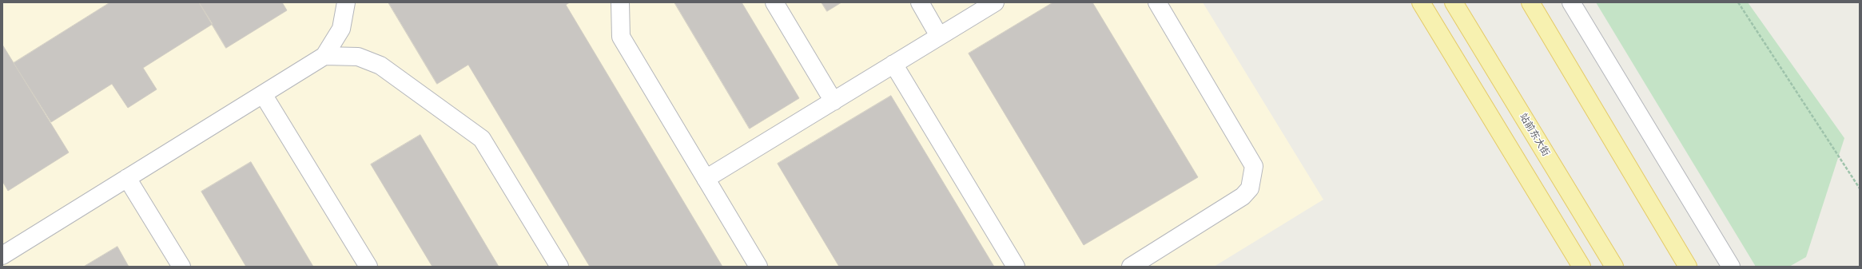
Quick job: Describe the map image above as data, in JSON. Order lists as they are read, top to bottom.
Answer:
{
  "streets": {
    "main road": ["站前东大街"]
  }
}
